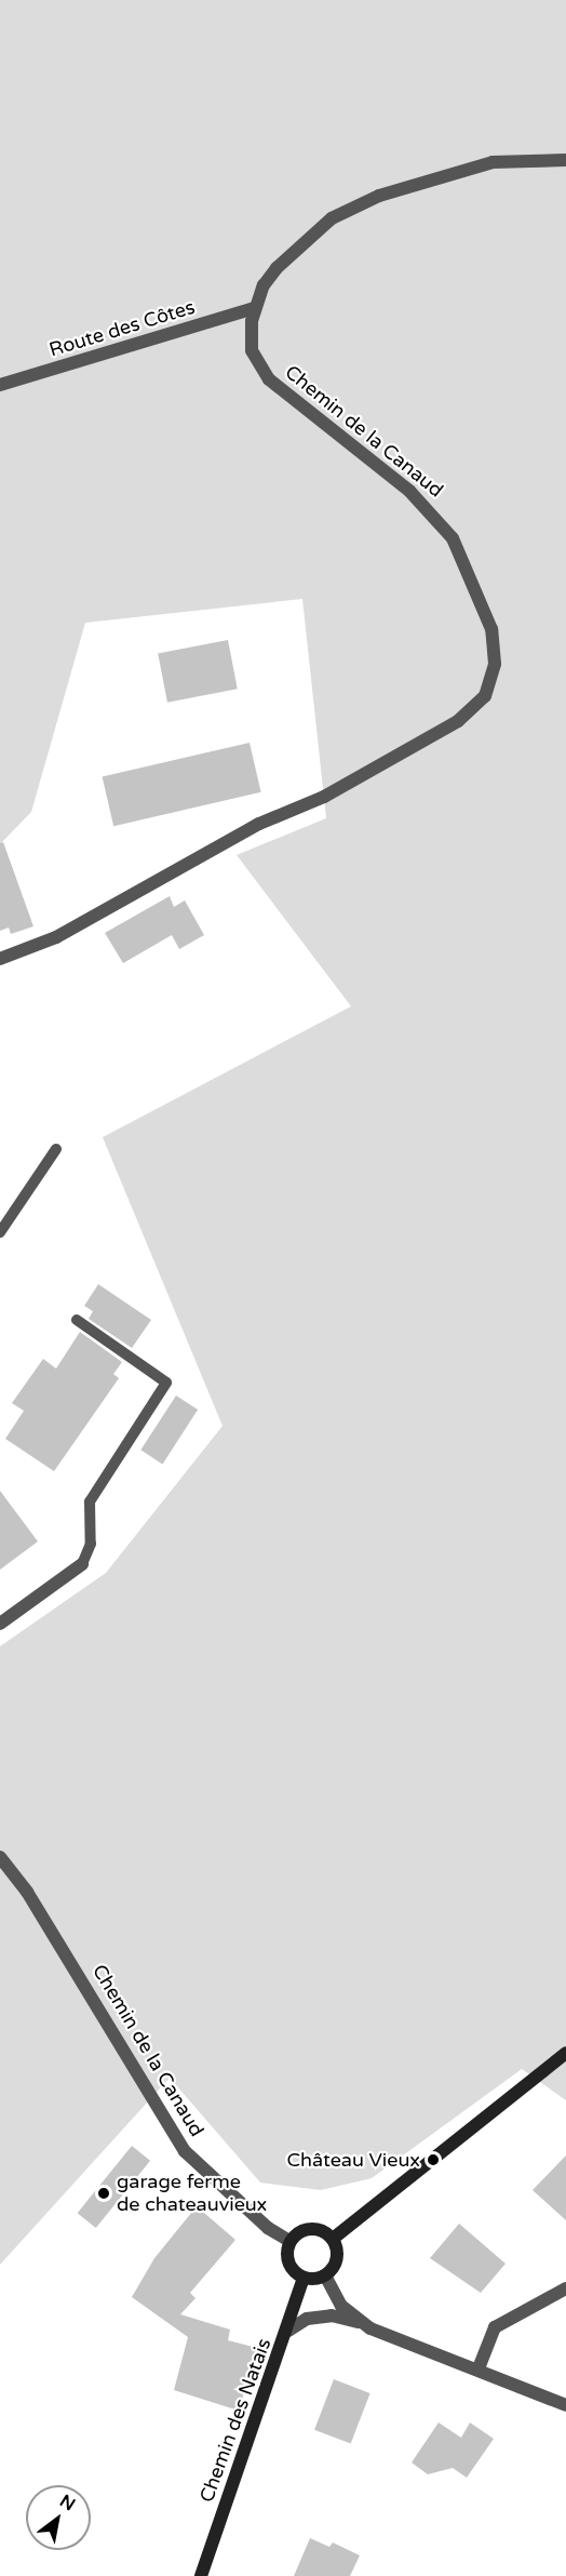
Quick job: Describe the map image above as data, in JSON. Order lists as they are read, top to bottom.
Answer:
{
  "streets": {
    "street": ["Route des Côtes", "Chemin de la Canaud", "Chemin des Natais"]
  },
  "crossings": [
    ["Route des Côtes", "Chemin de la Canaud"],
    ["Chemin de la Canaud", "Chemin des Natais"]
  ],
  "places": ["Château Vieux", "garage ferme de chateauvieux"],
  "north": "top right"
}
